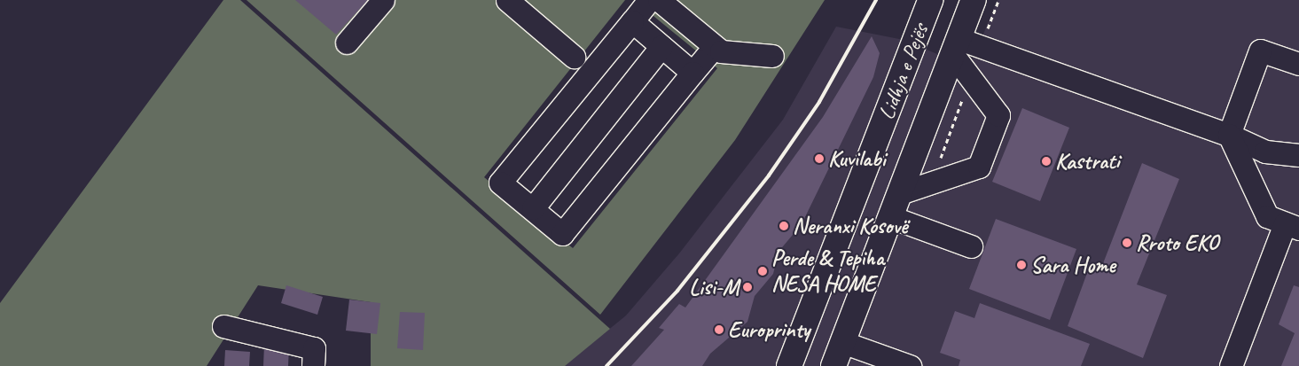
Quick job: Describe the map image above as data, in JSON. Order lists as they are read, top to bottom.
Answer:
{
  "streets": {
    "highway": ["Lidhja e Pejës"]
  },
  "places": [
    "Kuvilabi",
    "Kastrati",
    "Neranxi Kosovë",
    "Rroto EKO",
    "Sara Home",
    "Perde & Tepiha NESA HOME",
    "Lisi-M",
    "Europrinty"
  ]
}
